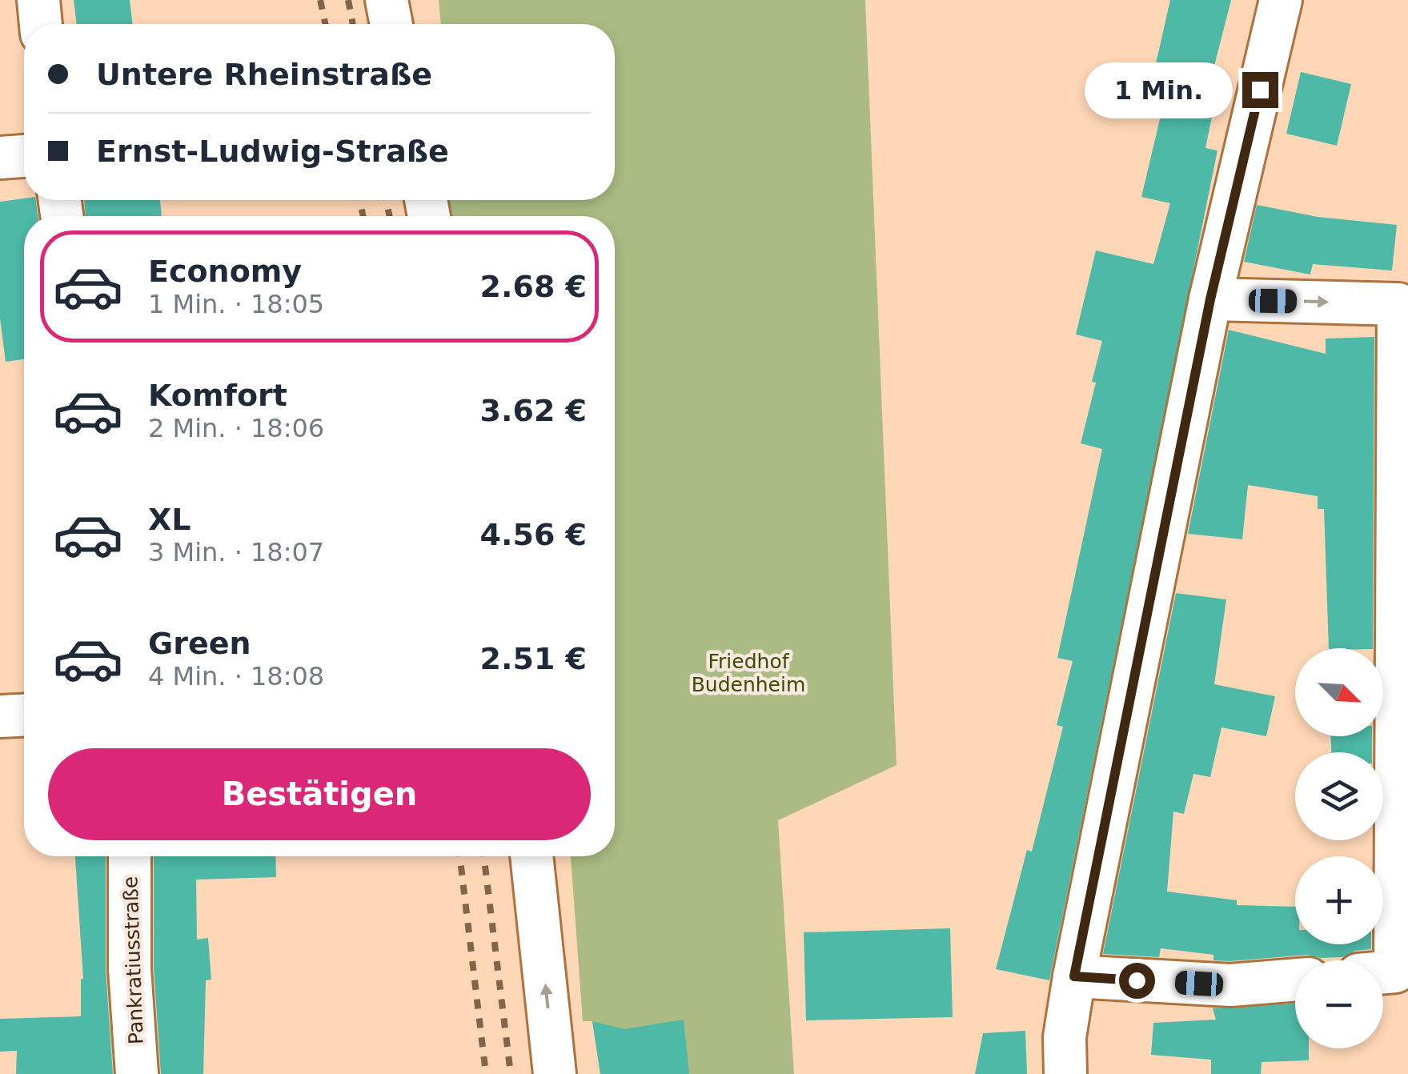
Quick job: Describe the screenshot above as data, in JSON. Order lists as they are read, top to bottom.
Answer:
{
  "streets": {
    "street": ["Pankratiusstraße"]
  },
  "parks": ["Friedhof Budenheim"],
  "north": "bottom right",
  "page": {
    "banner": ["Untere Rheinstraße", "Ernst-Ludwig-Straße"],
    "bubble": "1 Min.",
    "list": [
      {
        "name": "Economy",
        "note": "1 Min. · 18:05",
        "value": "2.68 €"
      },
      {
        "name": "Komfort",
        "note": "2 Min. · 18:06",
        "value": "3.62 €"
      },
      {
        "name": "XL",
        "note": "3 Min. · 18:07",
        "value": "4.56 €"
      },
      {
        "name": "Green",
        "note": "4 Min. · 18:08",
        "value": "2.51 €"
      }
    ],
    "map_buttons": ["+", "−"],
    "buttons": "Bestätigen"
  }
}
